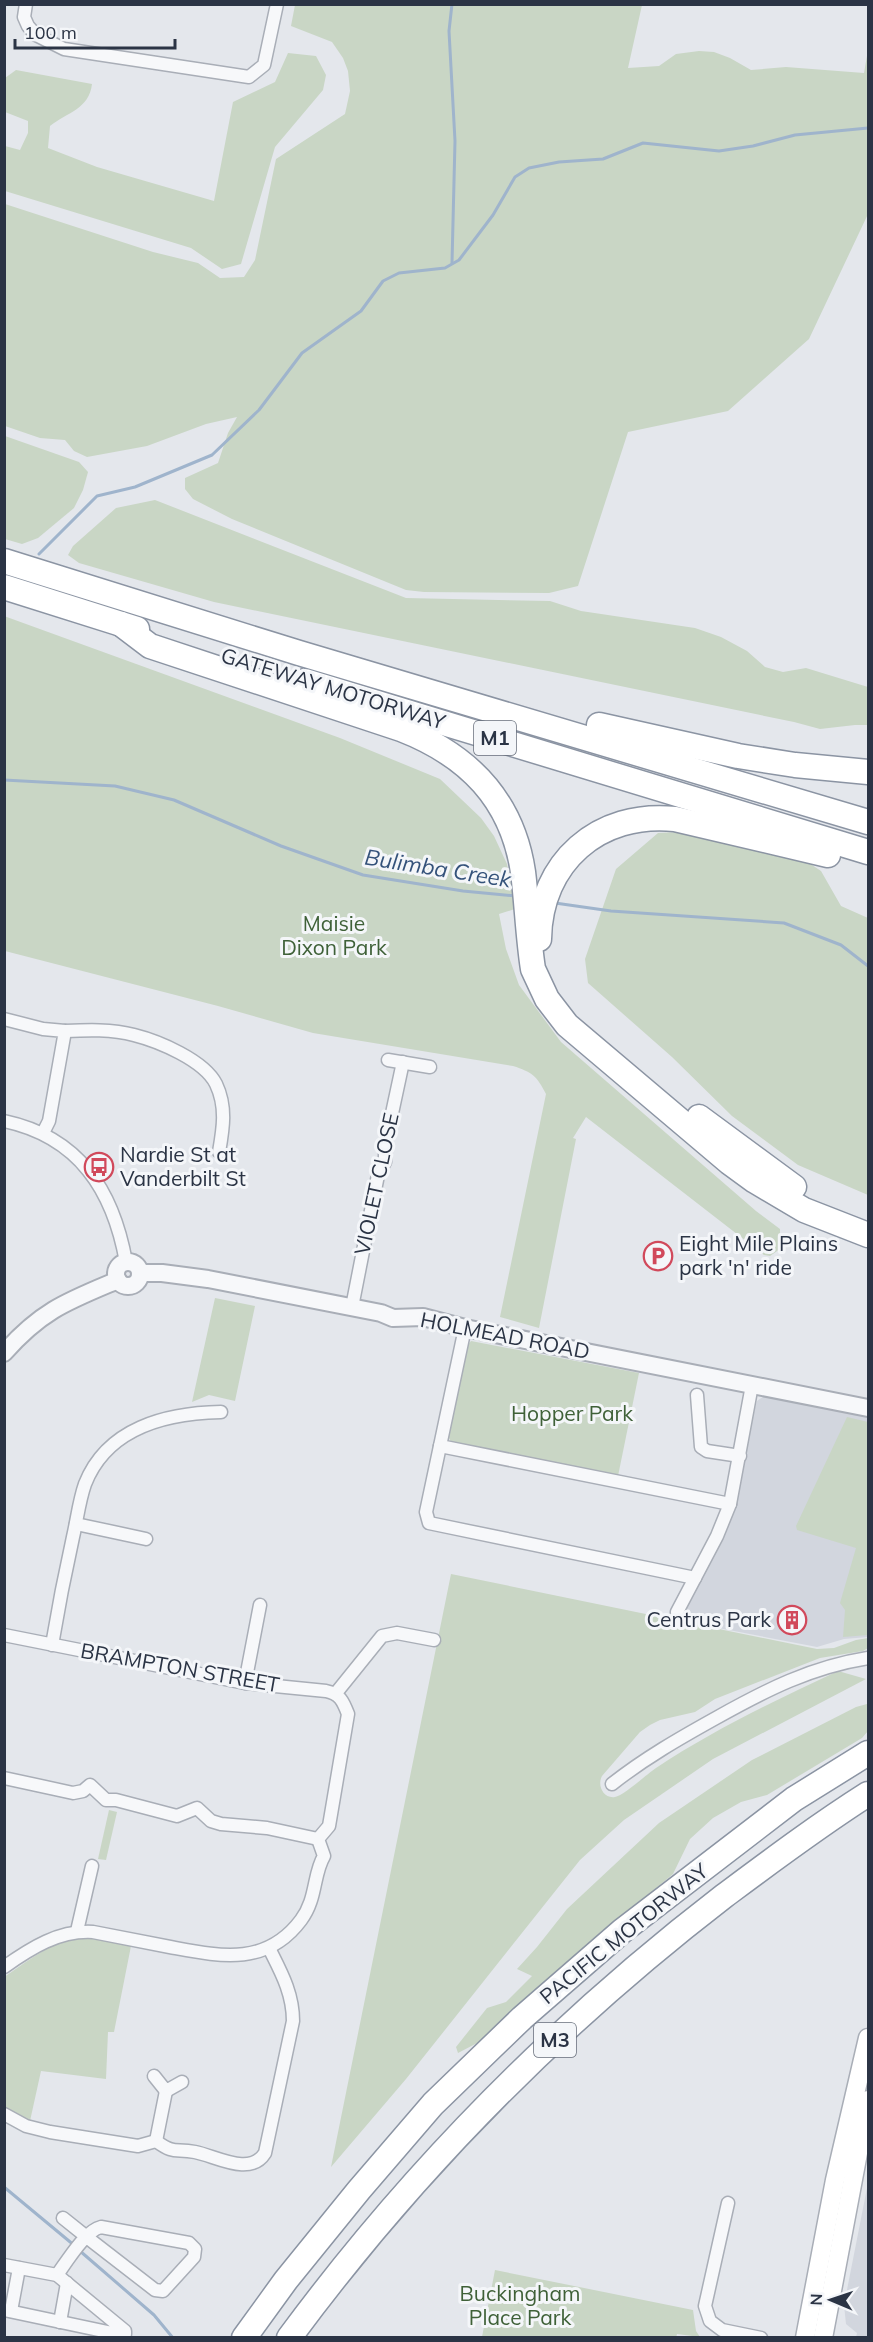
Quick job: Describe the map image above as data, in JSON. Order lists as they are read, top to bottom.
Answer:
{
  "streets": {
    "highway": [
      "GATEWAY MOTORWAY",
      "M1",
      "PACIFIC MOTORWAY",
      "M3"
    ],
    "street": ["VIOLET CLOSE", "HOLMEAD ROAD", "BRAMPTON STREET"]
  },
  "crossings": [
    ["VIOLET CLOSE", "HOLMEAD ROAD"]
  ],
  "water": ["Bulimba Creek"],
  "parks": ["Maisie Dixon Park", "Hopper Park", "Buckingham Place Park"],
  "places": {
    "bus stop": ["Nardie St at Vanderbilt St"],
    "parking": ["Eight Mile Plains park 'n' ride"],
    "building": ["Centrus Park"]
  },
  "scale_bar": "100 m",
  "north": "left"
}
